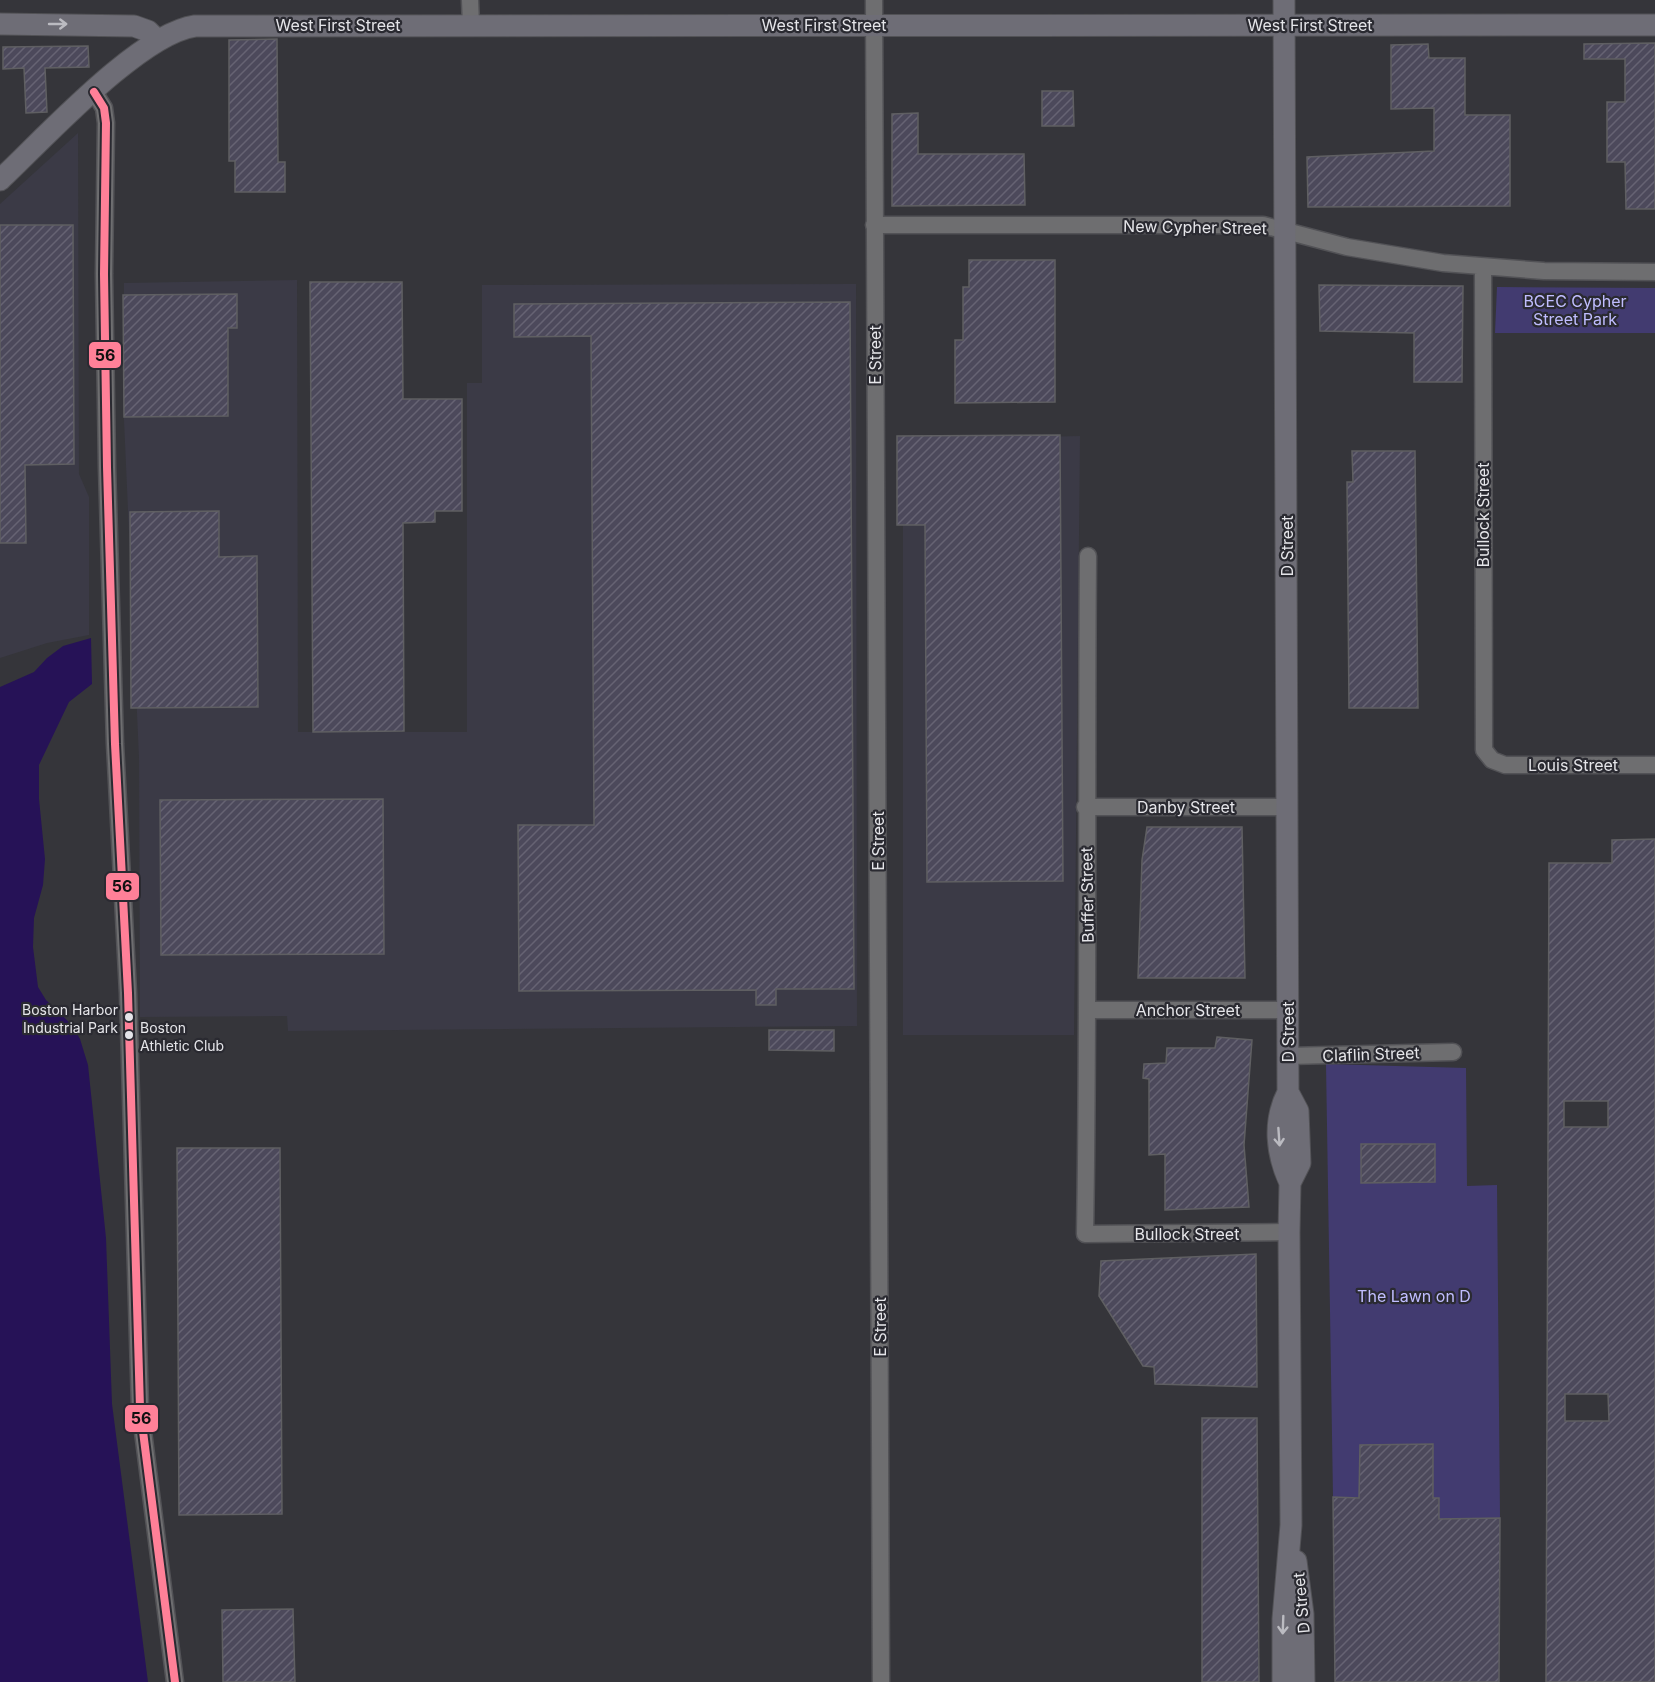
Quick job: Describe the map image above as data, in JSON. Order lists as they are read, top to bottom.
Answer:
{
  "streets": {
    "main road": ["West First Street", "D Street"],
    "street": [
      "New Cypher Street",
      "E Street",
      "Bullock Street",
      "Louis Street",
      "Danby Street",
      "Buffer Street",
      "Anchor Street",
      "Claflin Street"
    ]
  },
  "crossings": [
    ["West First Street", "E Street"],
    ["West First Street", "D Street"],
    ["New Cypher Street", "E Street"],
    ["New Cypher Street", "Bullock Street"],
    ["New Cypher Street", "D Street"],
    ["Bullock Street", "D Street"],
    ["Bullock Street", "Louis Street"],
    ["Bullock Street", "Buffer Street"],
    ["D Street", "Danby Street"],
    ["D Street", "Anchor Street"],
    ["D Street", "Claflin Street"],
    ["Danby Street", "Buffer Street"],
    ["Buffer Street", "Anchor Street"]
  ],
  "parks": ["BCEC Cypher Street Park", "The Lawn on D"],
  "places": ["Boston Harbor Industrial Park", "Boston Athletic Club"],
  "lines": ["transit line 56"]
}
